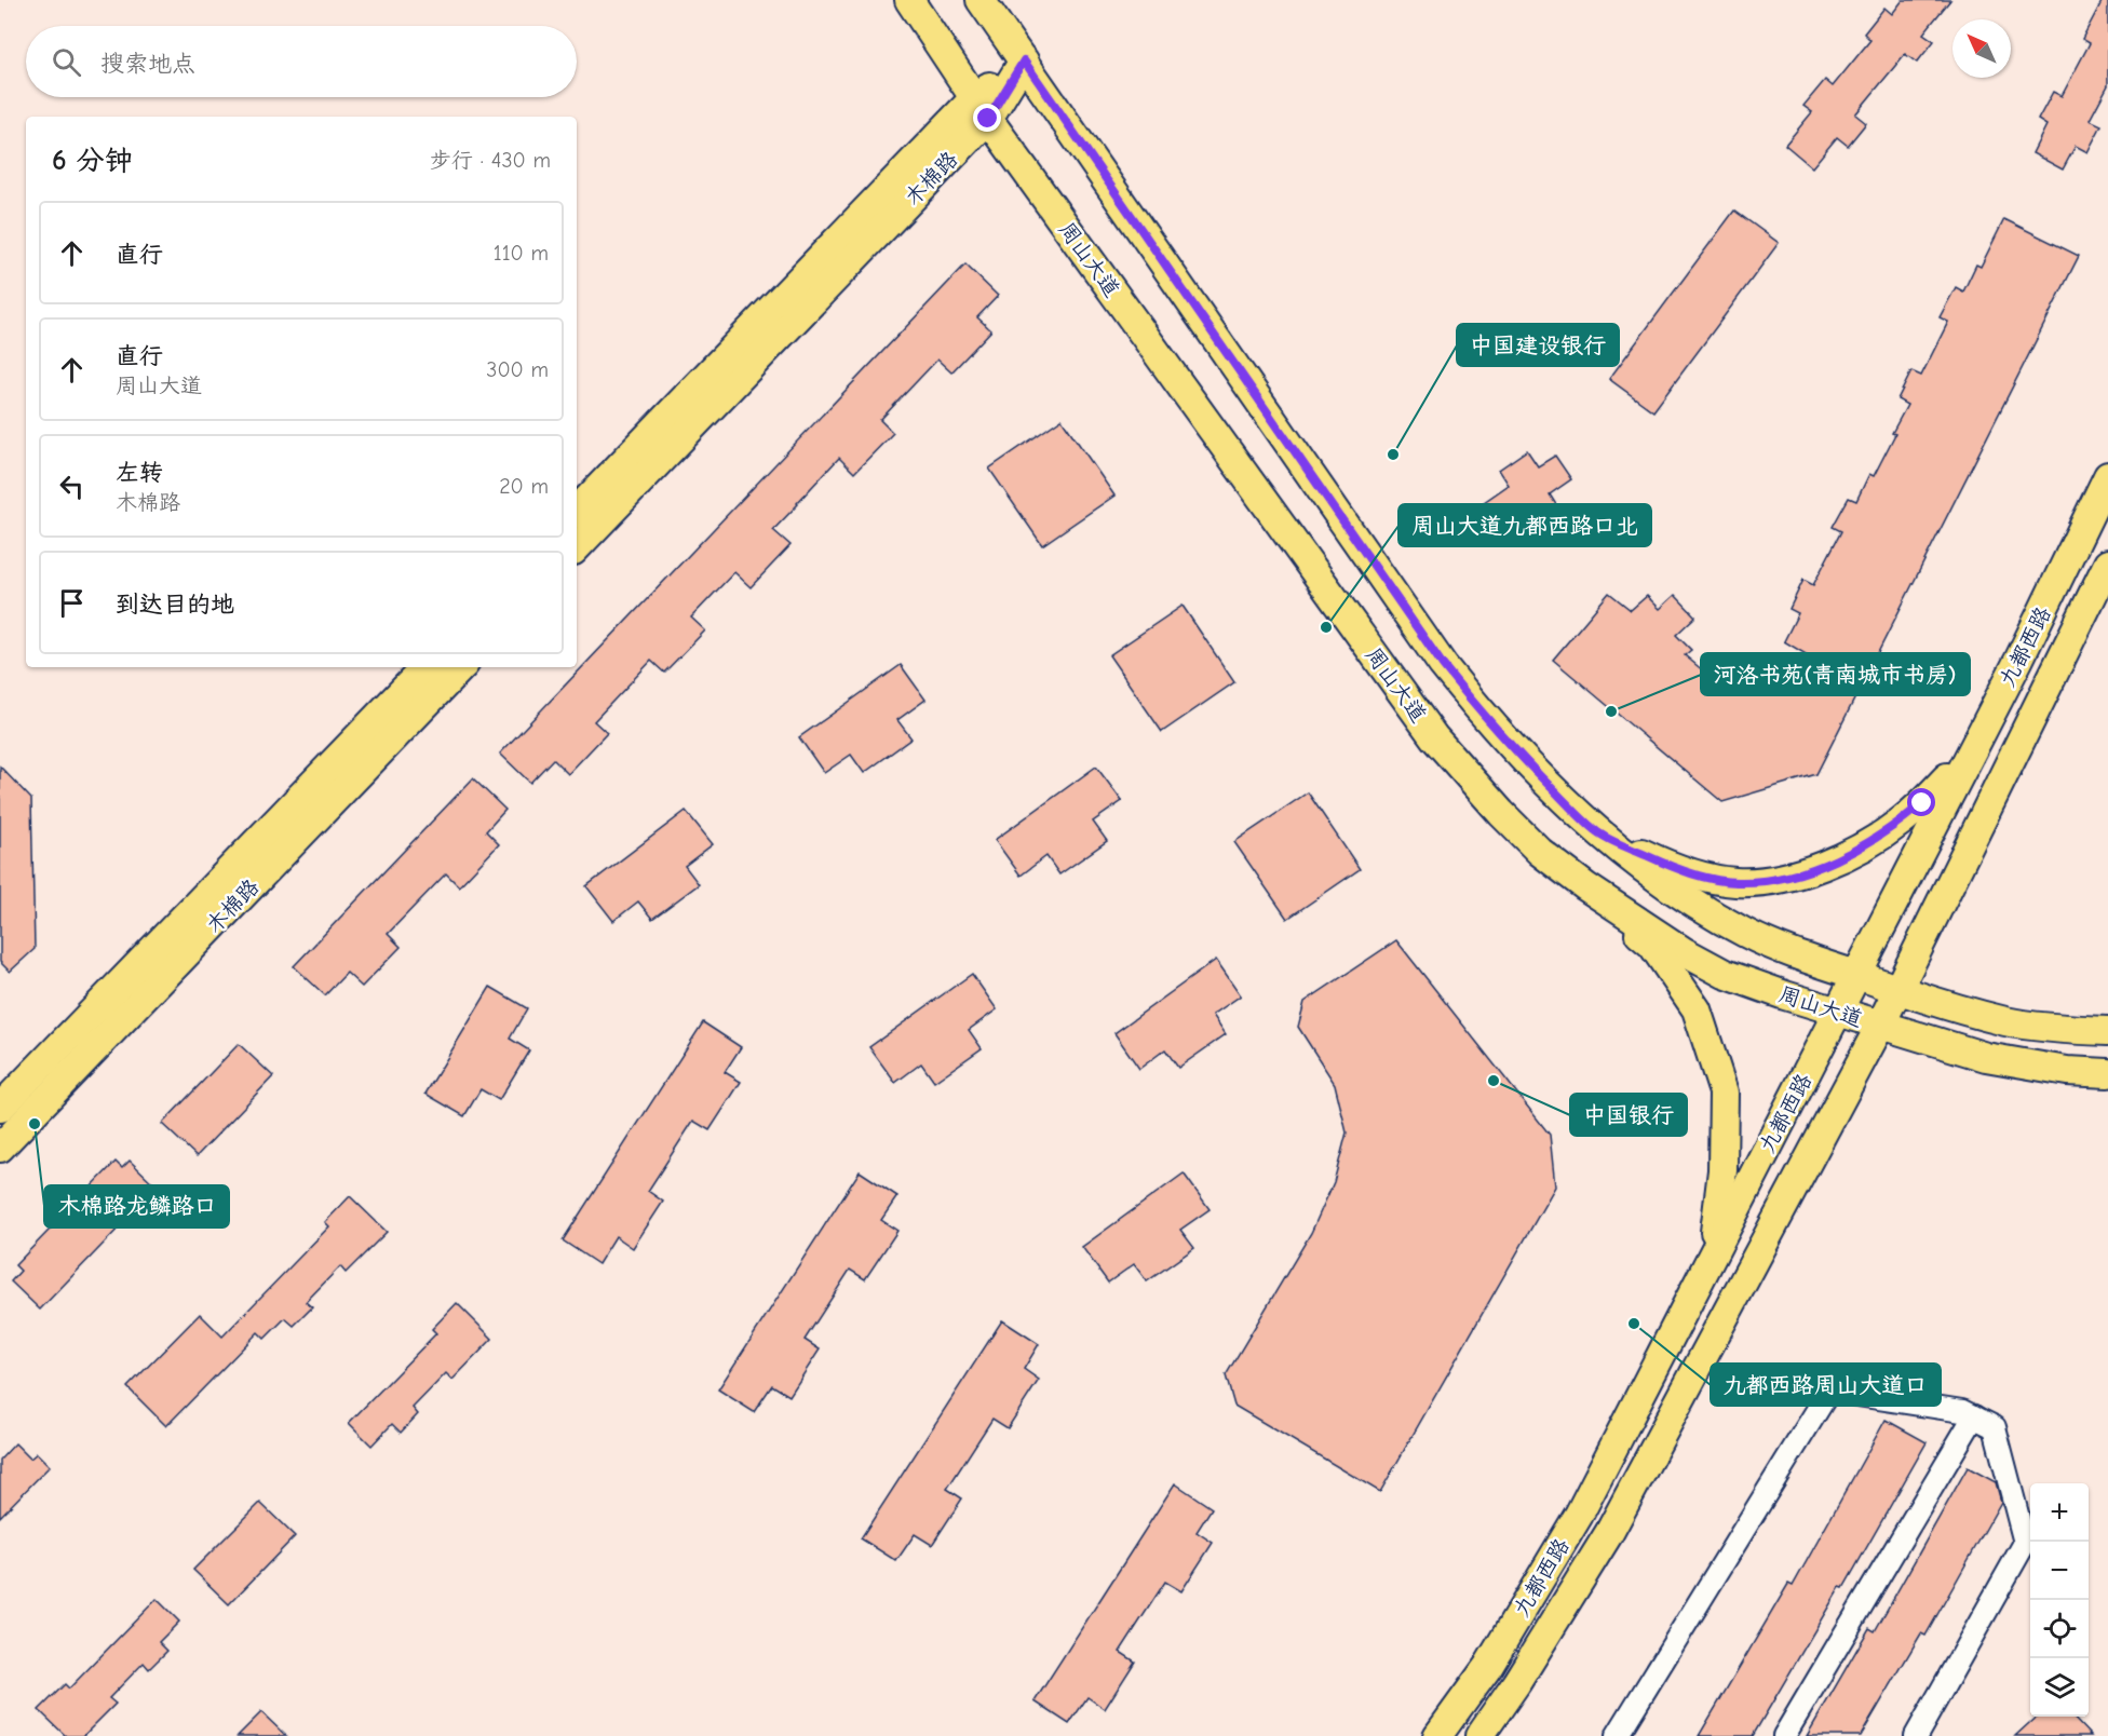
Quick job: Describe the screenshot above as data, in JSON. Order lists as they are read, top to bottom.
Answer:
{
  "streets": {
    "main road": ["木棉路", "周山大道", "九都西路"]
  },
  "crossings": [
    ["木棉路", "周山大道"],
    ["周山大道", "九都西路"]
  ],
  "places": [
    "中国建设银行",
    "周山大道九都西路口北",
    "河洛书苑(青南城市书房)",
    "中国银行",
    "木棉路龙鳞路口",
    "九都西路周山大道口"
  ],
  "north": "top left",
  "page": {
    "search": "搜索地点",
    "heading": ["6 分钟", "步行 · 430 m"],
    "list": [
      ["直行", "110 m"],
      ["直行", "周山大道", "300 m"],
      ["左转", "木棉路", "20 m"],
      "到达目的地"
    ],
    "map_buttons": ["+", "−"]
  }
}
